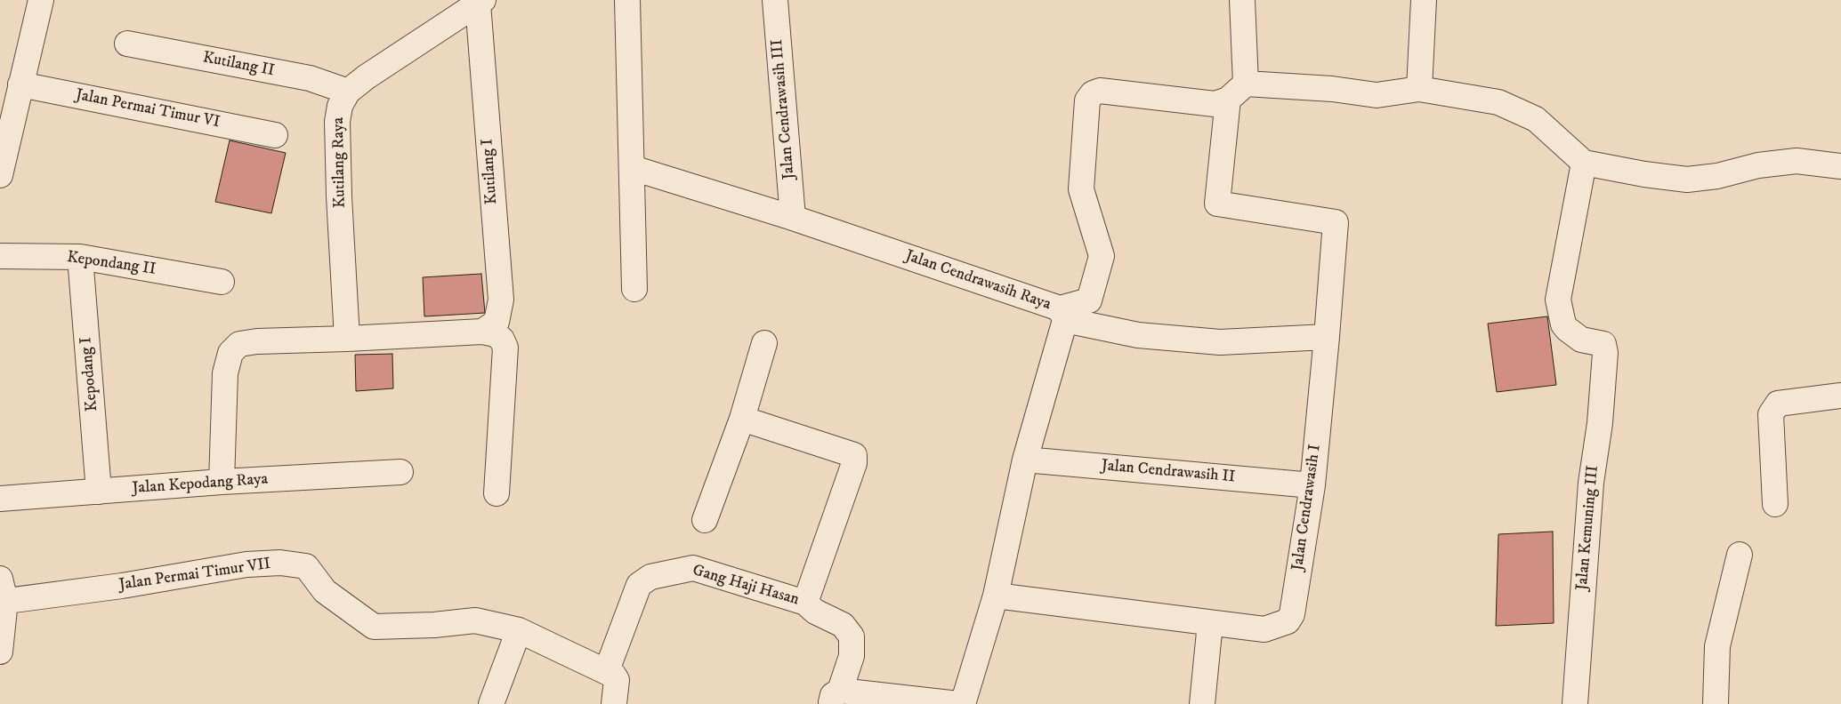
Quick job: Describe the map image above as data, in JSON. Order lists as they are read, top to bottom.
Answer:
{
  "streets": {
    "street": [
      "Kutilang II",
      "Jalan Permai Timur VI",
      "Jalan Cendrawasih III",
      "Kutilang Raya",
      "Kutilang I",
      "Kepondang II",
      "Jalan Cendrawasih Raya",
      "Kepodang I",
      "Jalan Cendrawasih II",
      "Jalan Kepodang Raya",
      "Jalan Cendrawasih I",
      "Jalan Kemuning III",
      "Jalan Permai Timur VII",
      "Gang Haji Hasan"
    ]
  },
  "crossings": [
    ["Kutilang II", "Kutilang Raya"],
    ["Jalan Cendrawasih III", "Jalan Cendrawasih Raya"],
    ["Kutilang Raya", "Kutilang I"],
    ["Kepondang II", "Kepodang I"],
    ["Jalan Cendrawasih Raya", "Jalan Cendrawasih II"],
    ["Jalan Cendrawasih Raya", "Jalan Cendrawasih I"],
    ["Kepodang I", "Jalan Kepodang Raya"],
    ["Jalan Cendrawasih II", "Jalan Cendrawasih I"],
    ["Jalan Permai Timur VII", "Gang Haji Hasan"]
  ]
}
